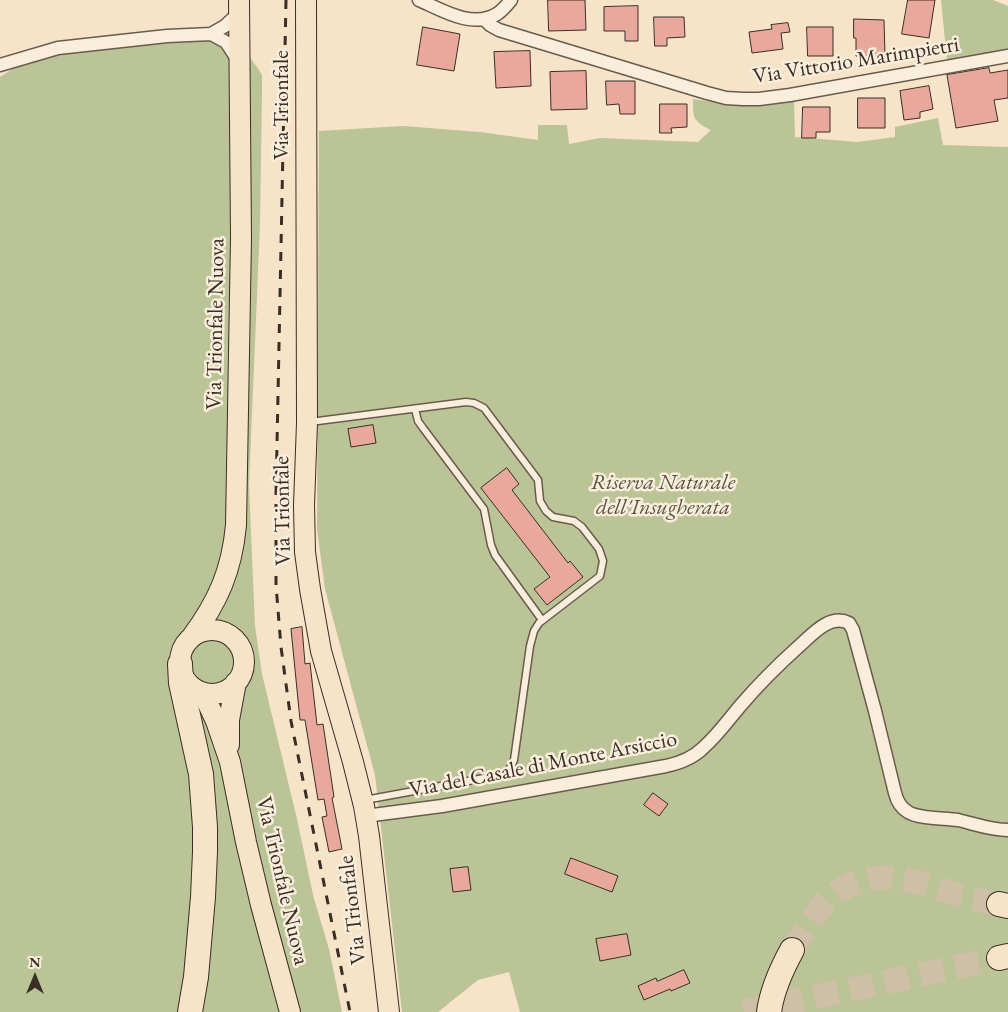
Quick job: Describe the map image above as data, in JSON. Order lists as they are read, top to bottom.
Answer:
{
  "streets": {
    "main road": ["Via Trionfale", "Via Trionfale Nuova"],
    "street": ["Via Vittorio Marimpietri", "Via del Casale di Monte Arsiccio"]
  },
  "crossings": [
    ["Via Trionfale", "Via del Casale di Monte Arsiccio"]
  ],
  "parks": ["Riserva Naturale dell'Insugherata"],
  "north": "top"
}
